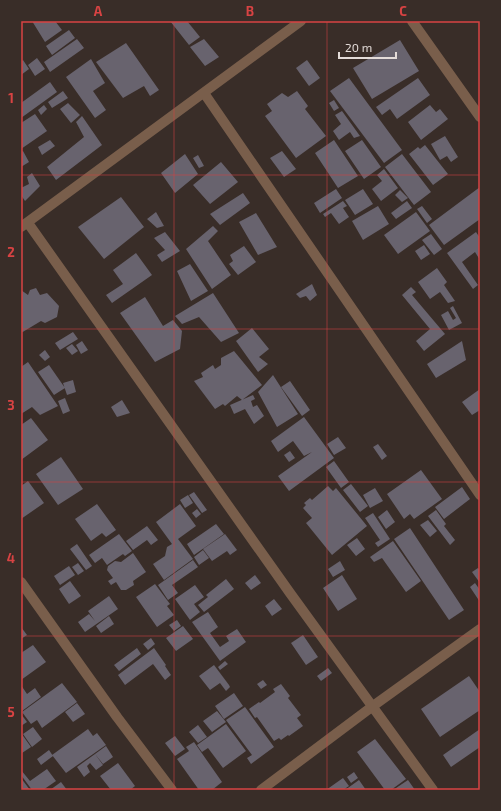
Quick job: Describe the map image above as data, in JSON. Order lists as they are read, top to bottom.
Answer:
{
  "scale_bar": "20 m",
  "grid": {
    "columns": ["A", "B", "C"],
    "rows": [
      "1",
      "2",
      "3",
      "4",
      "5"
    ]
  }
}
